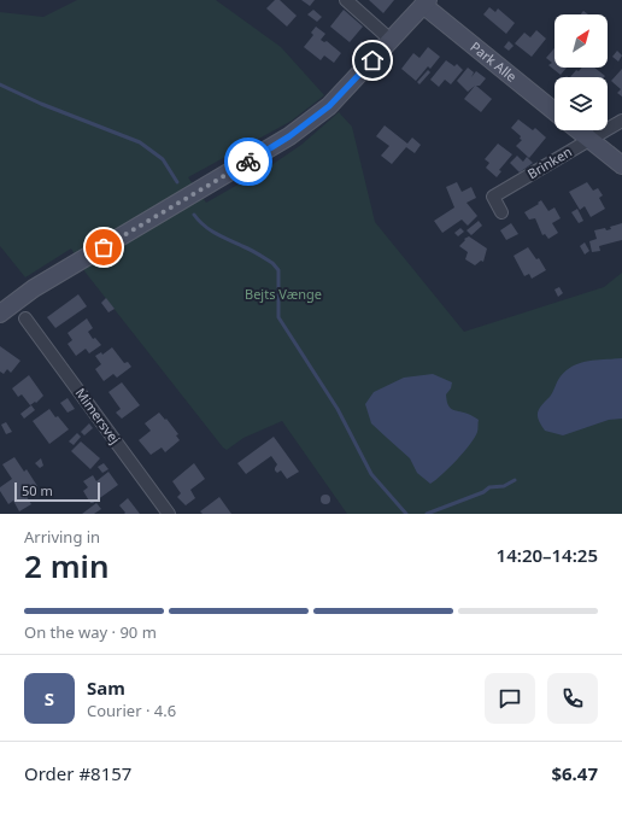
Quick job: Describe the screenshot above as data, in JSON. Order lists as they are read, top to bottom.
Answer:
{
  "streets": {
    "street": ["Park Alle", "Brinken", "Mimersvej"]
  },
  "parks": ["Bejts Vænge"],
  "scale_bar": "50 m",
  "north": "top right",
  "page": {
    "scale": "50 m",
    "heading": ["2 min", "Arriving in", "14:20–14:25"],
    "panel": [
      "Sam",
      "Courier · 4.6",
      "Order #8157",
      "$6.47"
    ],
    "bar": "On the way · 90 m",
    "round": "S"
  }
}
